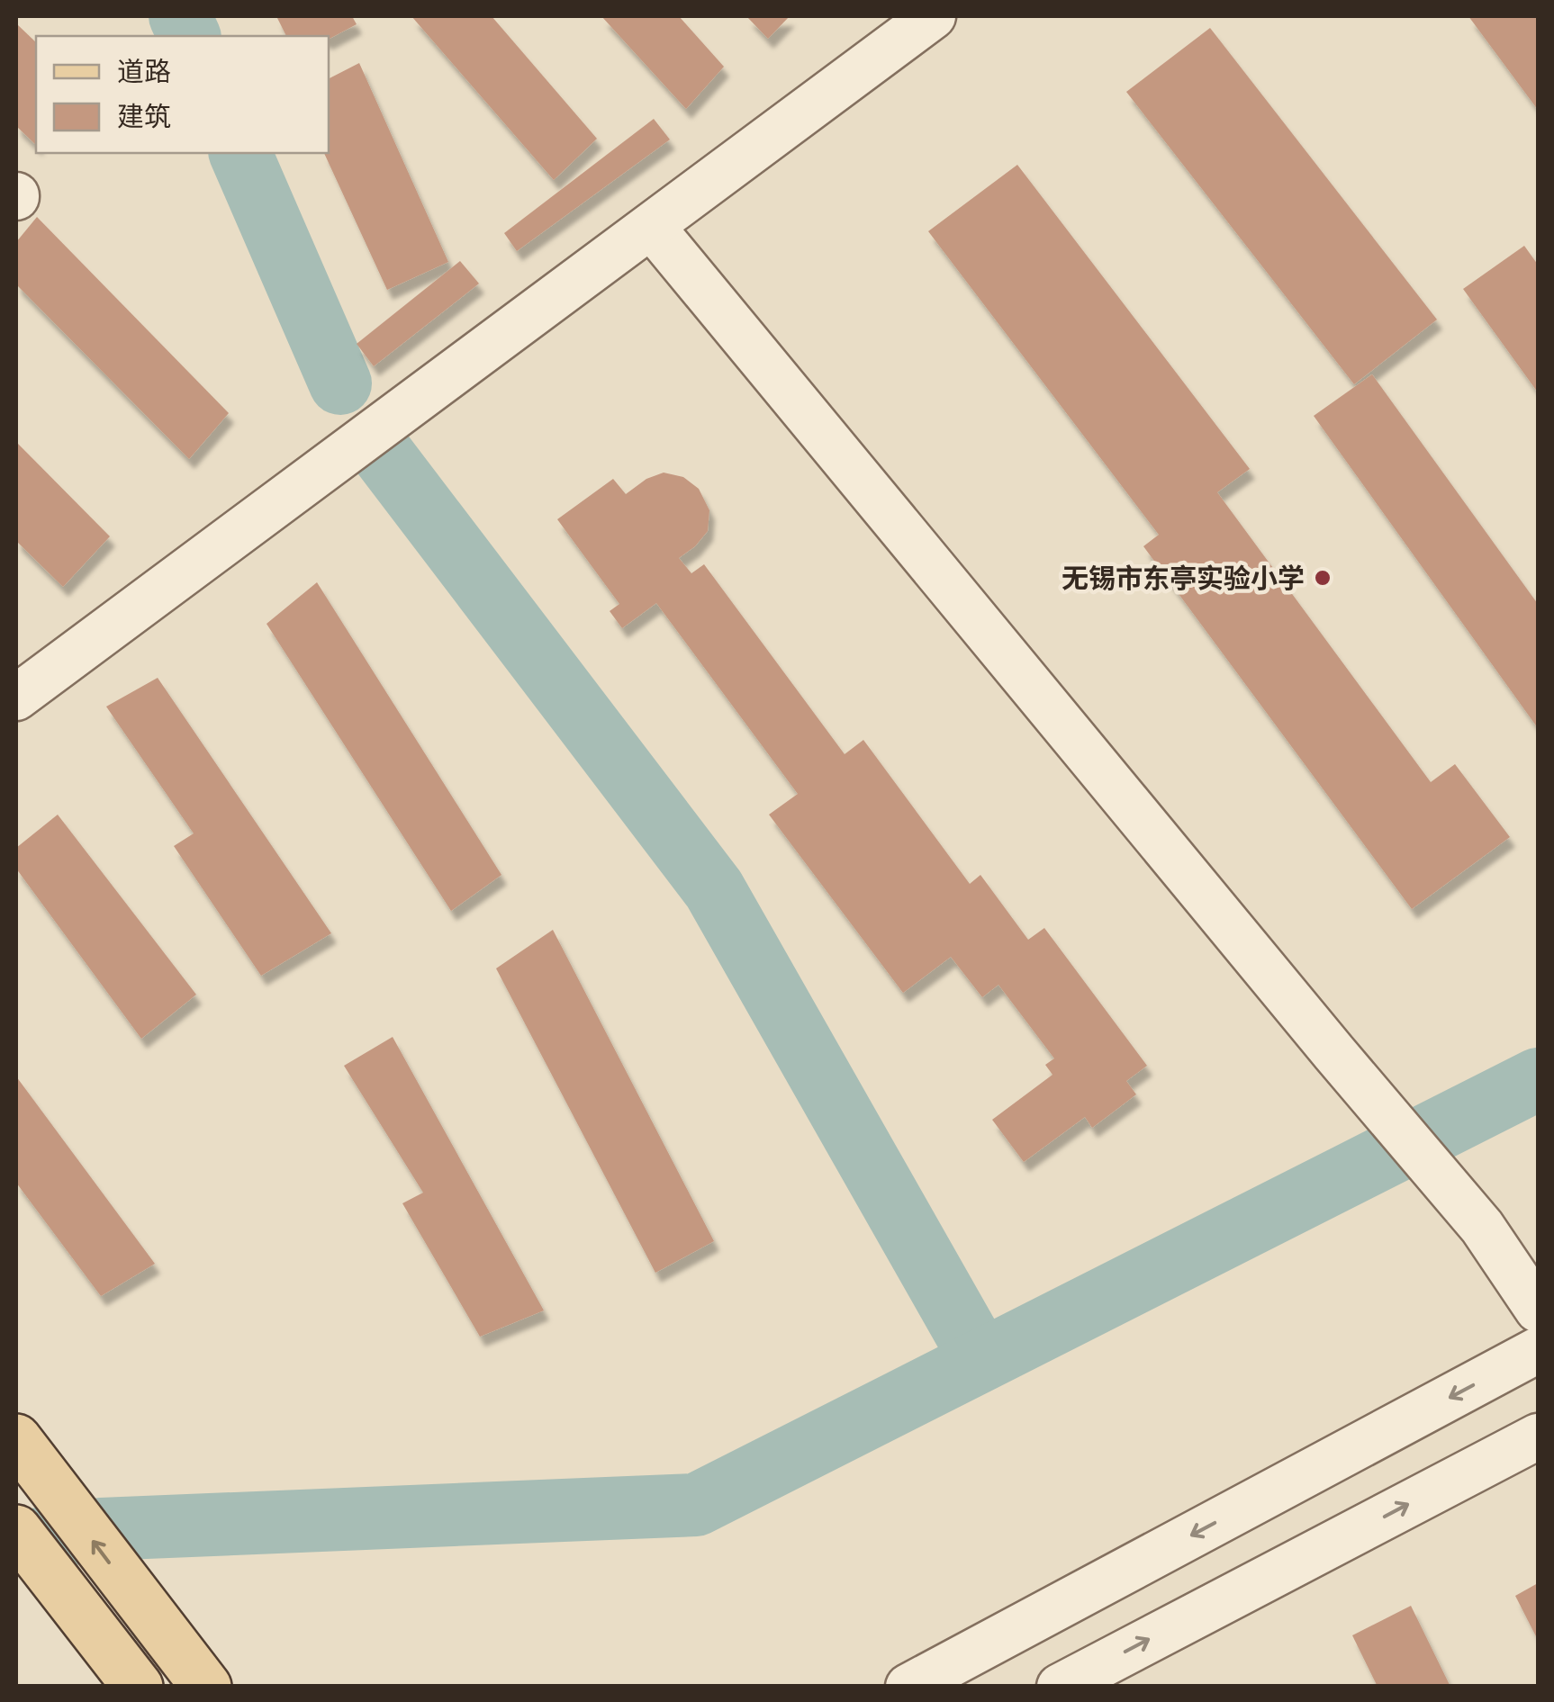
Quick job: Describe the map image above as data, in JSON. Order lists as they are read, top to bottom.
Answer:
{
  "places": ["无锡市东亭实验小学"],
  "legend": ["道路", "建筑"]
}
